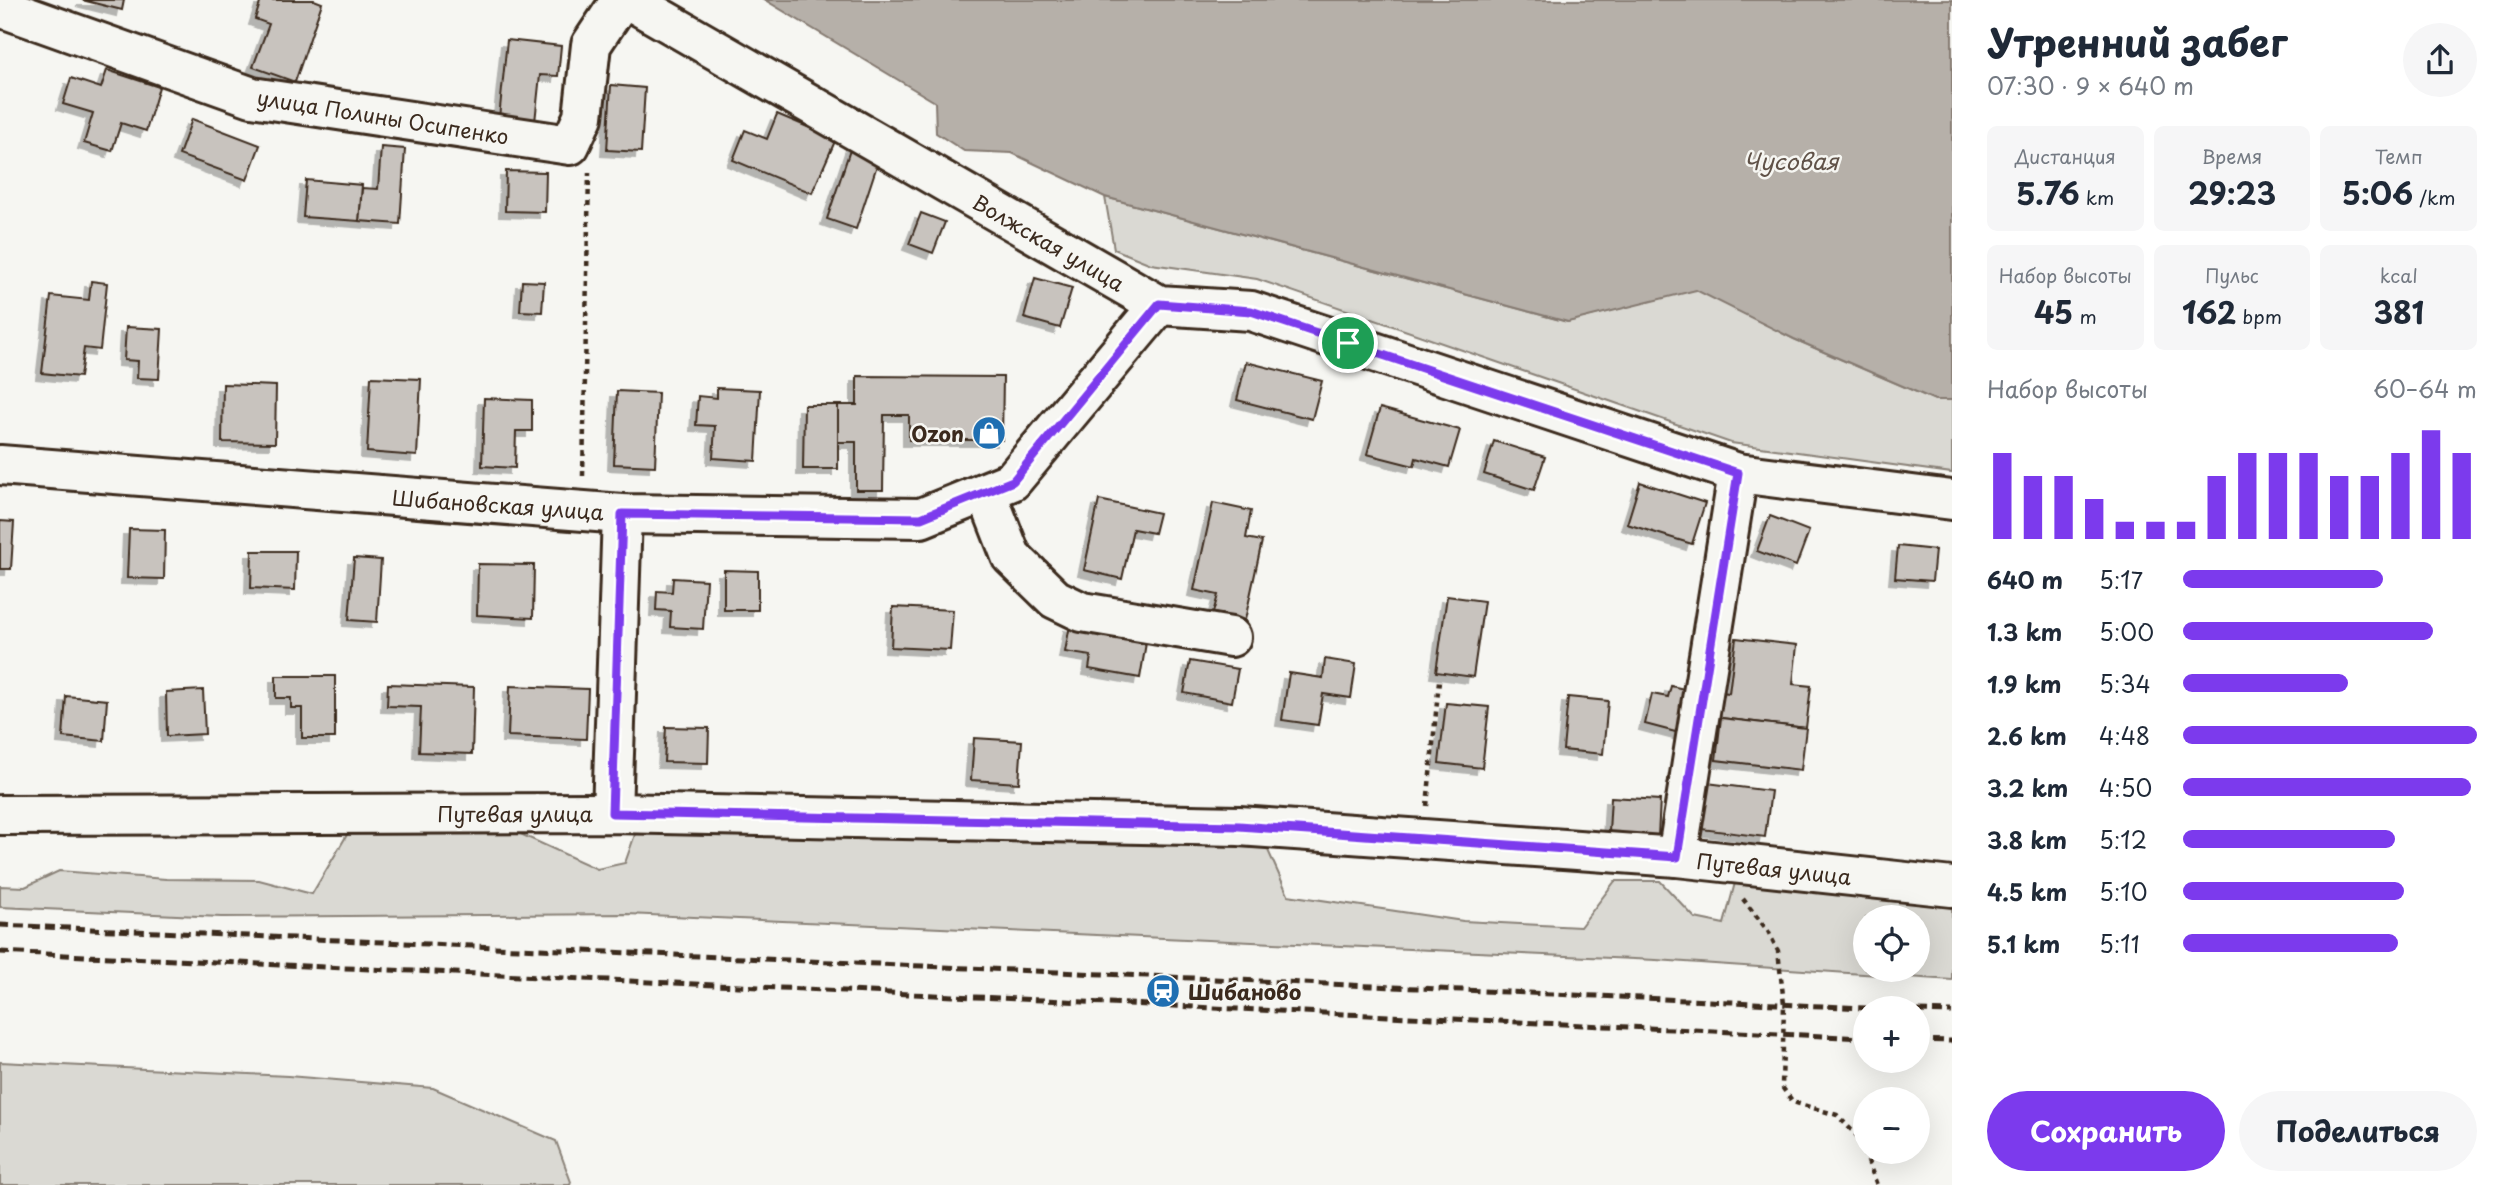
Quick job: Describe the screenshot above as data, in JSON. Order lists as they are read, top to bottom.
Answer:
{
  "streets": {
    "street": [
      "улица Полины Осипенко",
      "Волжская улица",
      "Шибановская улица",
      "Путевая улица"
    ]
  },
  "crossings": [
    ["Волжская улица", "Шибановская улица"]
  ],
  "water": ["Чусовая"],
  "places": {
    "shop": ["Ozon"],
    "station": ["Шибаново"]
  },
  "page": {
    "heading": ["Утренний забег", "07:30 · 9 × 640 m"],
    "stats": [
      ["Дистанция", "5.76 km"],
      ["Время", "29:23"],
      ["Темп", "5:06 /km"],
      ["Набор высоты", "45 m"],
      ["Пульс", "162 bpm"],
      ["kcal", "381"]
    ],
    "chart": ["Набор высоты", "60–64 m"],
    "list": [
      {
        "name": "640 m",
        "note": "5:17"
      },
      {
        "name": "1.3 km",
        "note": "5:00"
      },
      {
        "name": "1.9 km",
        "note": "5:34"
      },
      {
        "name": "2.6 km",
        "note": "4:48"
      },
      {
        "name": "3.2 km",
        "note": "4:50"
      },
      {
        "name": "3.8 km",
        "note": "5:12"
      },
      {
        "name": "4.5 km",
        "note": "5:10"
      },
      {
        "name": "5.1 km",
        "note": "5:11"
      }
    ],
    "map_buttons": ["+", "−"],
    "buttons": ["Сохранить", "Поделиться"]
  }
}
